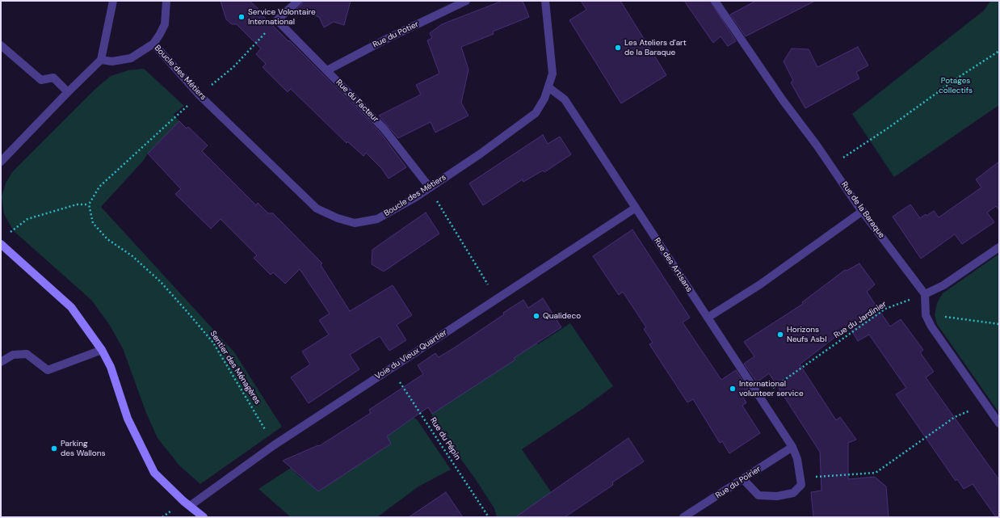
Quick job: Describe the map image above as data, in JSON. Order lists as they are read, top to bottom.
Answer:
{
  "streets": {
    "street": [
      "Rue du Potier",
      "Boucle des Métiers",
      "Rue du Facteur",
      "Rue de la Baraque",
      "Rue des Artisans",
      "Voie du Vieux Quartier",
      "Rue du Poirier"
    ],
    "path": ["Rue du Jardinier", "Sentier des Ménagères", "Rue du Pépin"]
  },
  "crossings": [
    ["Rue du Potier", "Rue du Facteur"],
    ["Boucle des Métiers", "Rue du Facteur"],
    ["Boucle des Métiers", "Rue des Artisans"],
    ["Rue de la Baraque", "Rue du Jardinier"],
    ["Rue des Artisans", "Rue du Jardinier"],
    ["Rue des Artisans", "Voie du Vieux Quartier"],
    ["Rue des Artisans", "Rue du Poirier"],
    ["Voie du Vieux Quartier", "Sentier des Ménagères"],
    ["Voie du Vieux Quartier", "Rue du Pépin"]
  ],
  "parks": ["Potages collectifs"],
  "places": [
    "Service Volontaire International",
    "Les Ateliers d'art de la Baraque",
    "Qualideco",
    "Horizons Neufs Asbl",
    "International volunteer service",
    "Parking des Wallons"
  ]
}
